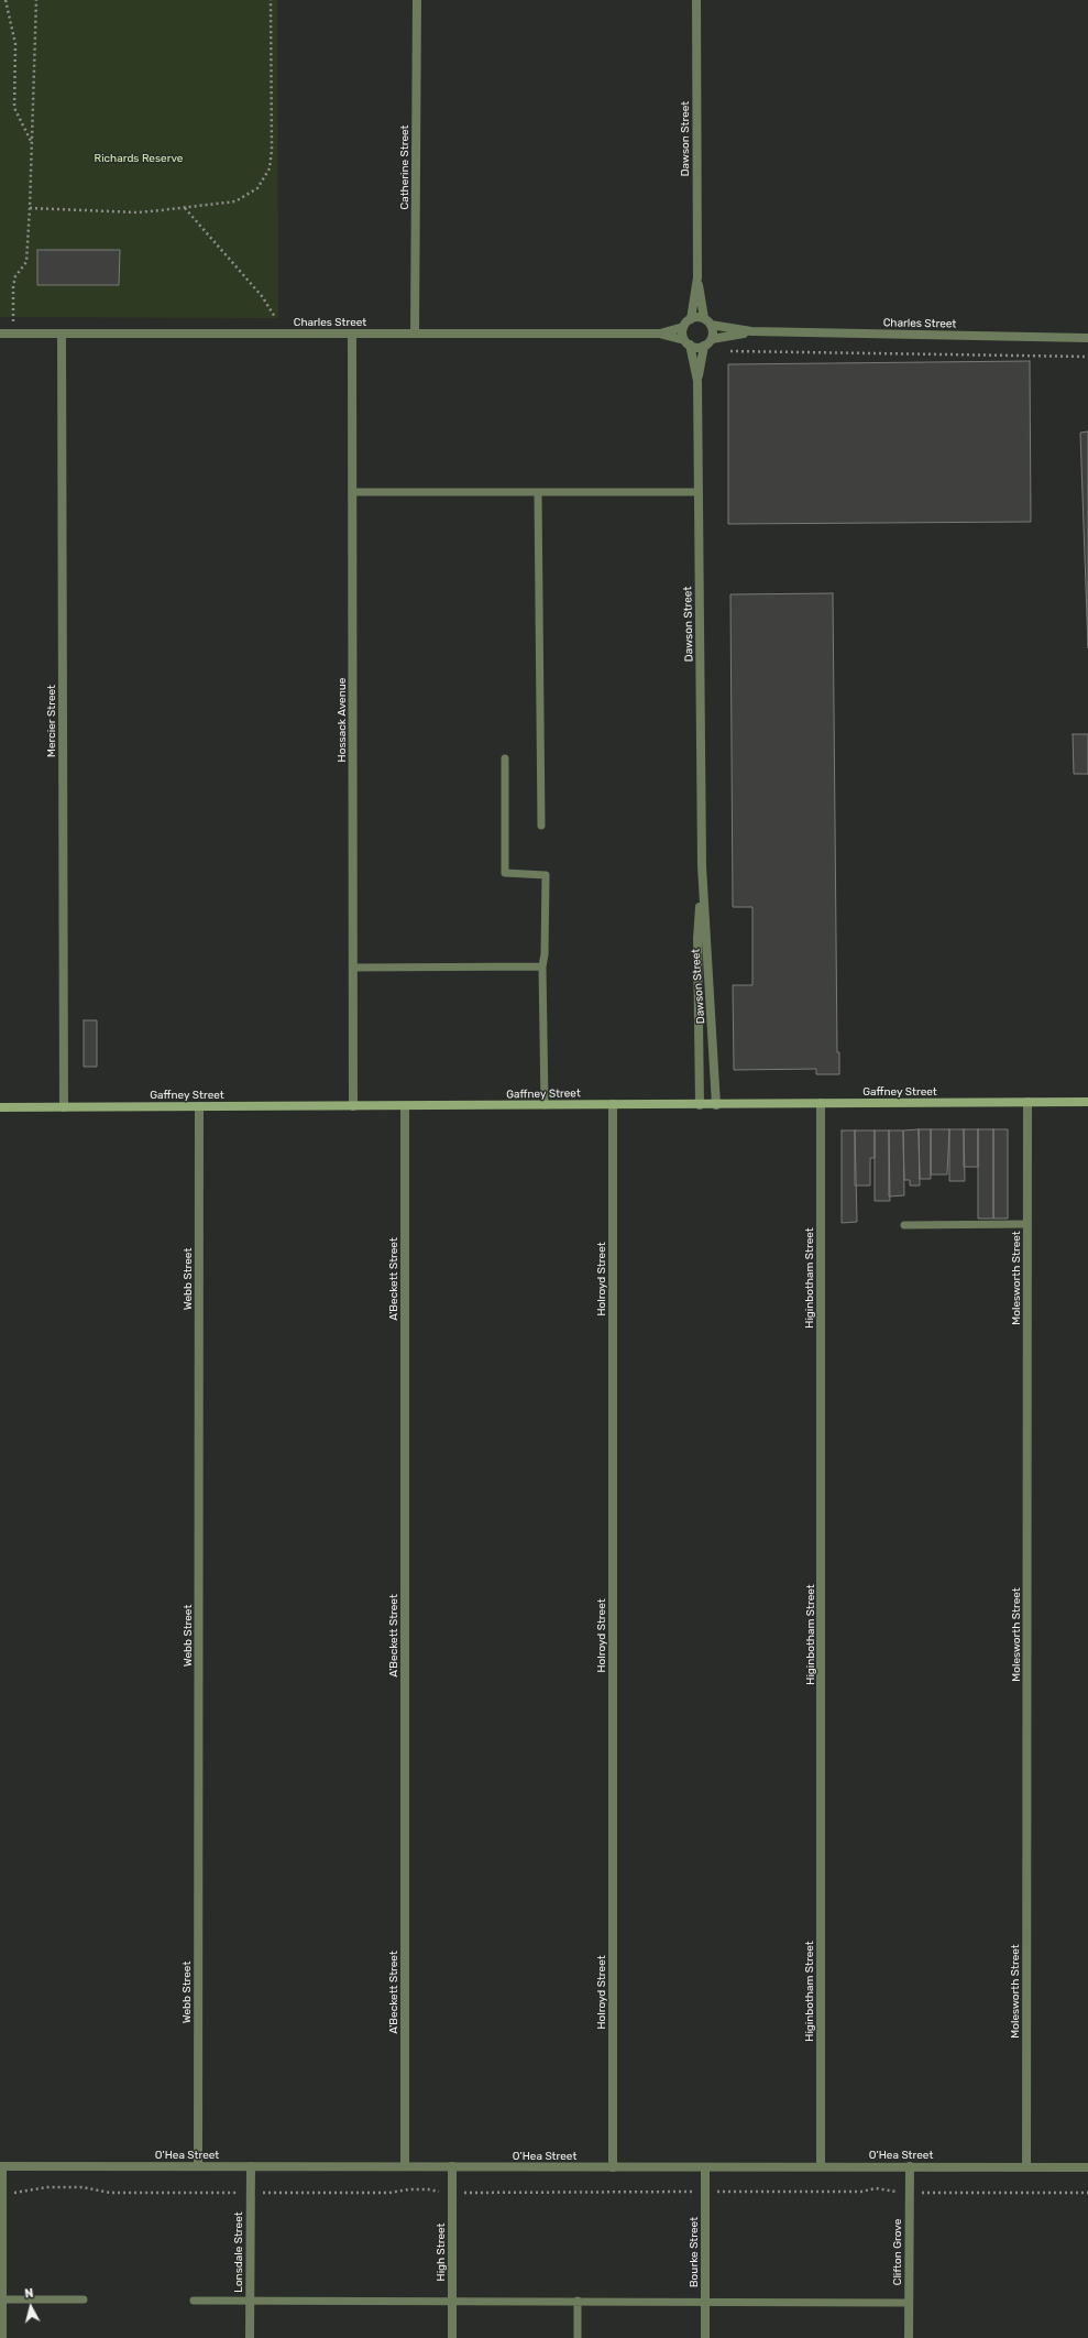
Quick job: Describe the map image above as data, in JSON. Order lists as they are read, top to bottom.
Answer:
{
  "streets": {
    "main road": ["Gaffney Street"],
    "street": [
      "Dawson Street",
      "Catherine Street",
      "Charles Street",
      "Hossack Avenue",
      "Mercier Street",
      "Higinbotham Street",
      "Molesworth Street",
      "Webb Street",
      "A'Beckett Street",
      "Holroyd Street",
      "O'Hea Street",
      "Lonsdale Street",
      "High Street",
      "Bourke Street",
      "Clifton Grove"
    ]
  },
  "crossings": [
    ["Dawson Street", "Charles Street"],
    ["Dawson Street", "Gaffney Street"],
    ["Catherine Street", "Charles Street"],
    ["Charles Street", "Hossack Avenue"],
    ["Charles Street", "Mercier Street"],
    ["Hossack Avenue", "Gaffney Street"],
    ["Mercier Street", "Gaffney Street"],
    ["Gaffney Street", "Higinbotham Street"],
    ["Gaffney Street", "Molesworth Street"],
    ["Gaffney Street", "Webb Street"],
    ["Gaffney Street", "A'Beckett Street"],
    ["Gaffney Street", "Holroyd Street"],
    ["Higinbotham Street", "O'Hea Street"],
    ["Molesworth Street", "O'Hea Street"],
    ["Webb Street", "O'Hea Street"],
    ["A'Beckett Street", "O'Hea Street"],
    ["Holroyd Street", "O'Hea Street"],
    ["O'Hea Street", "Lonsdale Street"],
    ["O'Hea Street", "High Street"],
    ["O'Hea Street", "Bourke Street"],
    ["O'Hea Street", "Clifton Grove"]
  ],
  "parks": ["Richards Reserve"],
  "north": "top"
}
